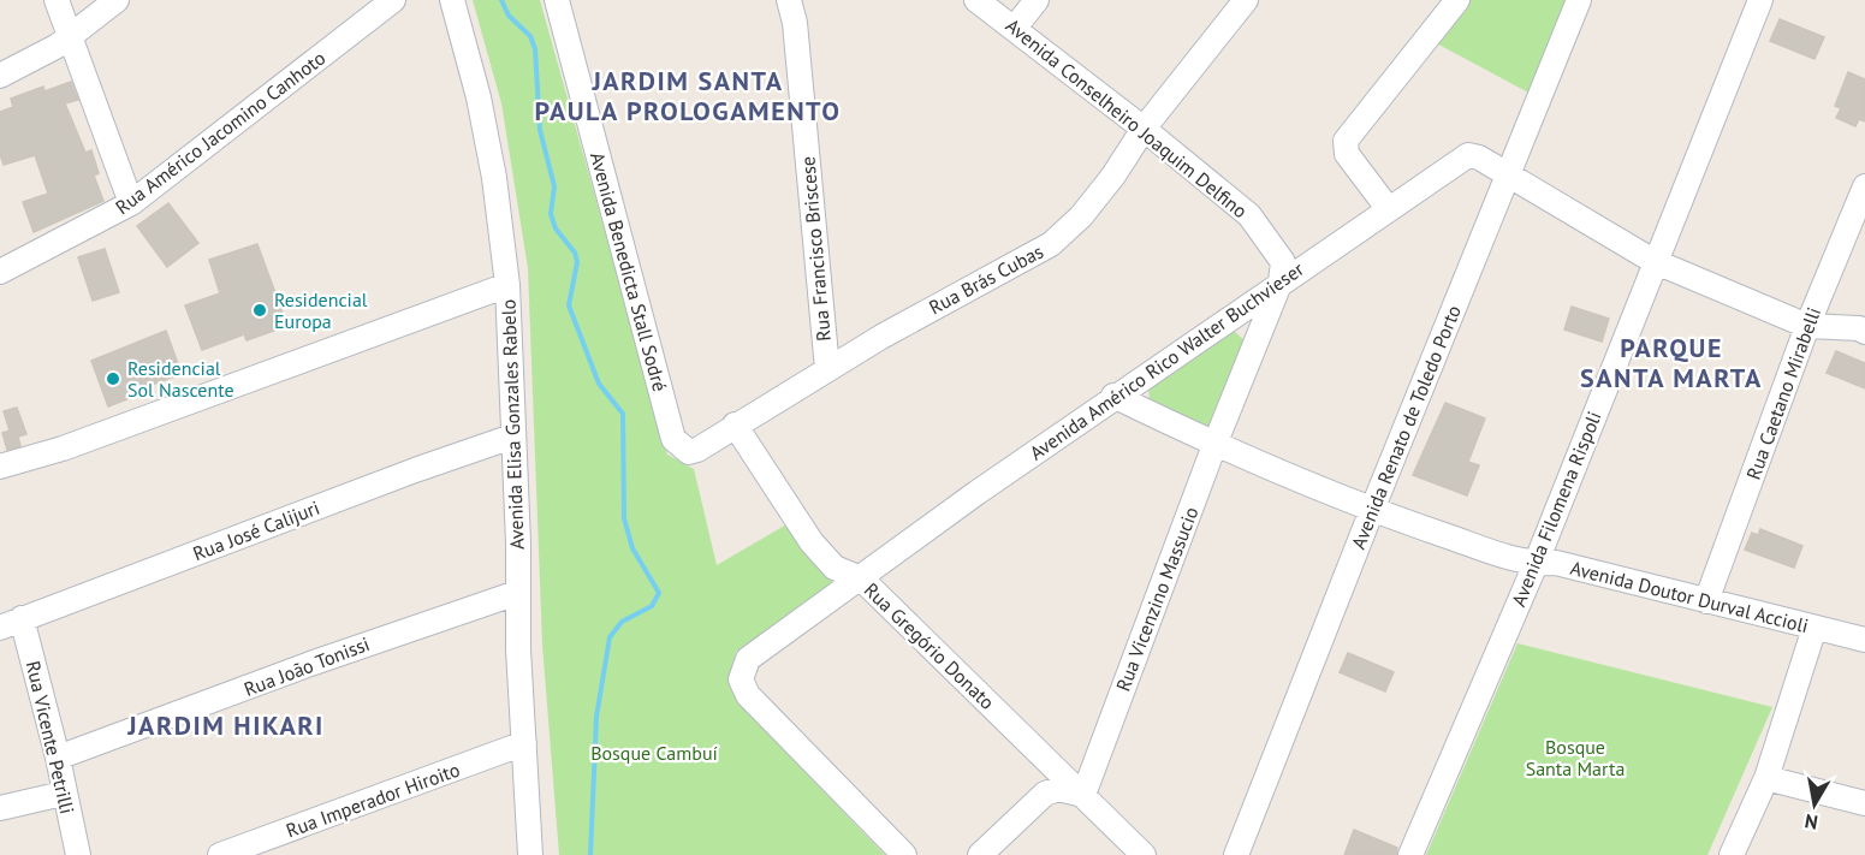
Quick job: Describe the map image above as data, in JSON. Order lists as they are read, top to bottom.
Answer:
{
  "streets": {
    "street": [
      "Avenida Conselheiro Joaquim Delfino",
      "Rua Américo Jacomino Canhoto",
      "Rua Francisco Briscese",
      "Avenida Benedicta Stall Sodré",
      "Rua Brás Cubas",
      "Avenida Américo Rico Walter Buchvieser",
      "Rua Caetano Mirabelli",
      "Avenida Elisa Gonzales Rabelo",
      "Avenida Renato de Toledo Porto",
      "Avenida Filomena Rispoli",
      "Rua José Calijuri",
      "Avenida Doutor Durval Accioli",
      "Rua Vicenzino Massucio",
      "Rua Gregório Donato",
      "Rua João Tonissi",
      "Rua Vicente Petrilli",
      "Rua Imperador Hiroito"
    ]
  },
  "crossings": [
    ["Avenida Conselheiro Joaquim Delfino", "Rua Brás Cubas"],
    ["Avenida Conselheiro Joaquim Delfino", "Avenida Américo Rico Walter Buchvieser"],
    ["Avenida Conselheiro Joaquim Delfino", "Rua Vicenzino Massucio"],
    ["Rua Francisco Briscese", "Rua Brás Cubas"],
    ["Avenida Benedicta Stall Sodré", "Rua Brás Cubas"],
    ["Rua Brás Cubas", "Rua Gregório Donato"],
    ["Avenida Américo Rico Walter Buchvieser", "Avenida Renato de Toledo Porto"],
    ["Avenida Américo Rico Walter Buchvieser", "Avenida Doutor Durval Accioli"],
    ["Avenida Américo Rico Walter Buchvieser", "Rua Vicenzino Massucio"],
    ["Avenida Américo Rico Walter Buchvieser", "Rua Gregório Donato"],
    ["Rua Caetano Mirabelli", "Avenida Doutor Durval Accioli"],
    ["Avenida Elisa Gonzales Rabelo", "Rua José Calijuri"],
    ["Avenida Elisa Gonzales Rabelo", "Rua João Tonissi"],
    ["Avenida Elisa Gonzales Rabelo", "Rua Imperador Hiroito"],
    ["Avenida Renato de Toledo Porto", "Avenida Doutor Durval Accioli"],
    ["Avenida Filomena Rispoli", "Avenida Doutor Durval Accioli"],
    ["Rua José Calijuri", "Rua Vicente Petrilli"],
    ["Avenida Doutor Durval Accioli", "Rua Vicenzino Massucio"],
    ["Rua Vicenzino Massucio", "Rua Gregório Donato"],
    ["Rua João Tonissi", "Rua Vicente Petrilli"]
  ],
  "districts": ["JARDIM SANTA PAULA PROLOGAMENTO", "PARQUE SANTA MARTA", "JARDIM HIKARI"],
  "parks": ["Bosque Santa Marta", "Bosque Cambuí"],
  "places": ["Residencial Europa", "Residencial Sol Nascente"],
  "north": "bottom"
}
